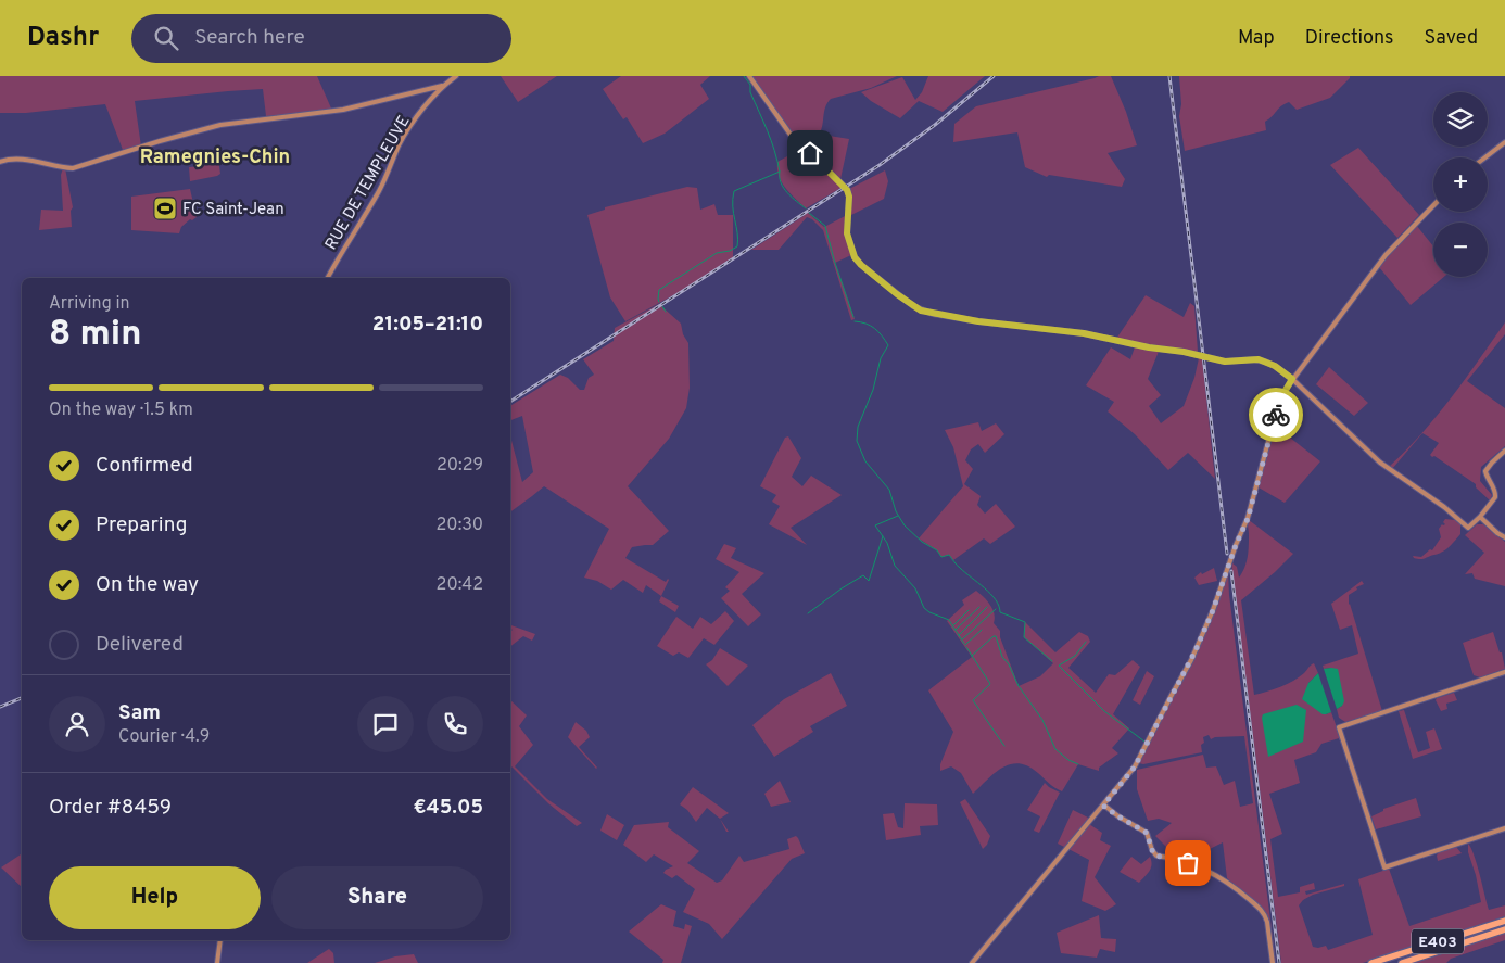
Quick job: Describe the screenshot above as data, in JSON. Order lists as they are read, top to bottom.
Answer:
{
  "streets": {
    "highway": ["E403"],
    "street": ["RUE DE TEMPLEUVE"]
  },
  "districts": ["Ramegnies-Chin"],
  "places": {
    "sports": ["FC Saint-Jean"]
  },
  "page": {
    "header": "Dashr",
    "search": "Search here",
    "nav": ["Map", "Directions", "Saved"],
    "map_buttons": ["+", "−"],
    "heading": ["8 min", "Arriving in", "21:05–21:10"],
    "panel": [
      "Sam",
      "Courier · 4.9",
      "Order #8459",
      "€45.05"
    ],
    "bar": "On the way · 1.5 km",
    "list": [
      ["Confirmed", "20:29"],
      ["Preparing", "20:30"],
      ["On the way", "20:42"],
      "Delivered"
    ],
    "buttons": ["Help", "Share"]
  }
}
